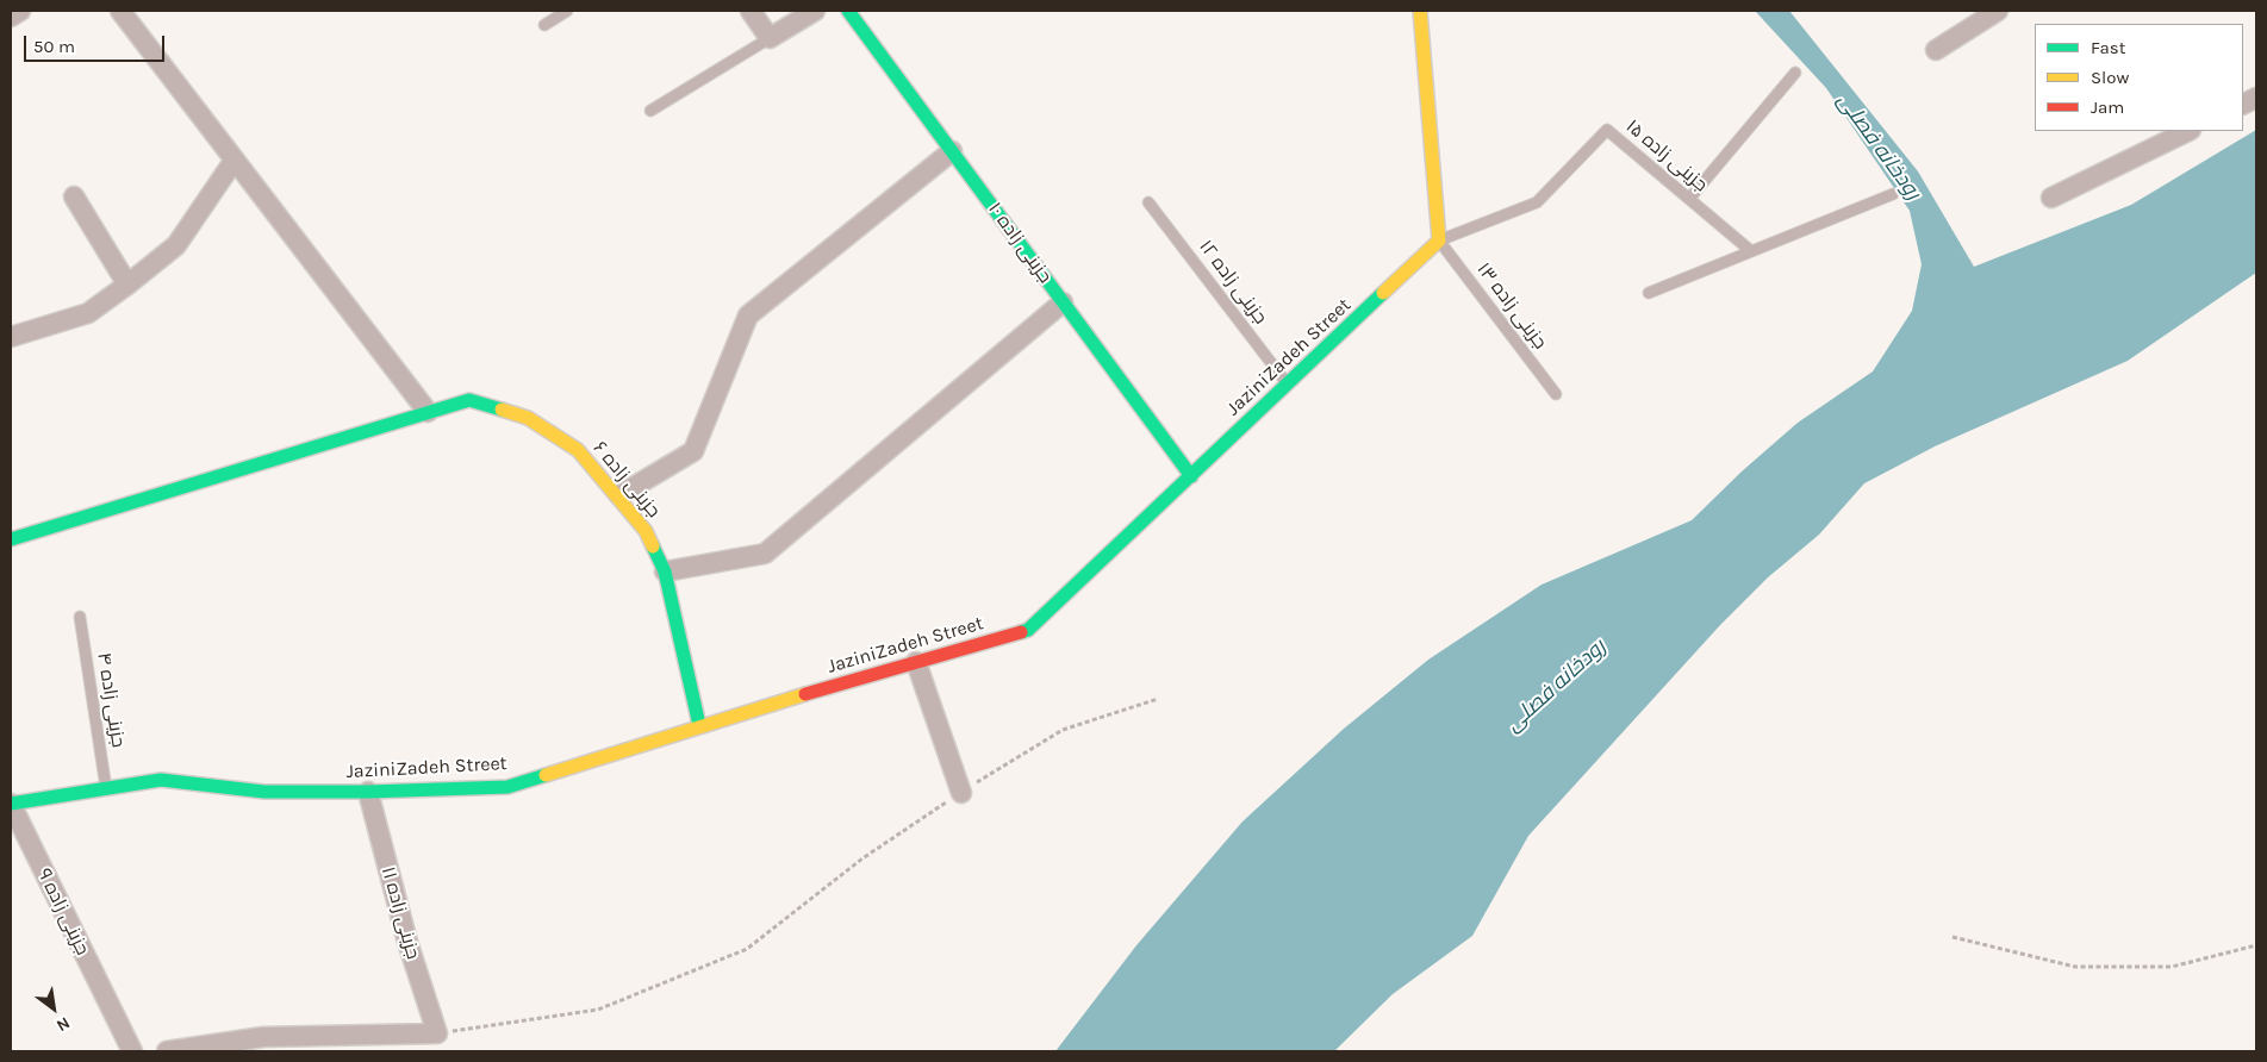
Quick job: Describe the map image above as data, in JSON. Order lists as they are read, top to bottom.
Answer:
{
  "streets": {
    "street": [
      "جزینی زاده ۱۰",
      "JaziniZadeh Street",
      "جزینی زاده ۶",
      "جزینی زاده ۹",
      "جزینی زاده ۱۱"
    ],
    "lane": [
      "جزینی زاده ۱۵",
      "جزینی زاده ۱۲",
      "جزینی زاده ۱۳",
      "جزینی زاده ۴"
    ]
  },
  "crossings": [
    ["جزینی زاده ۱۵", "جزینی زاده ۱۳"],
    ["جزینی زاده ۱۵", "JaziniZadeh Street"],
    ["جزینی زاده ۱۰", "JaziniZadeh Street"],
    ["جزینی زاده ۱۲", "JaziniZadeh Street"],
    ["جزینی زاده ۱۳", "JaziniZadeh Street"],
    ["JaziniZadeh Street", "جزینی زاده ۶"],
    ["JaziniZadeh Street", "جزینی زاده ۴"],
    ["JaziniZadeh Street", "جزینی زاده ۹"],
    ["JaziniZadeh Street", "جزینی زاده ۱۱"]
  ],
  "water": ["رودخانه فصلی"],
  "legend": ["Fast", "Slow", "Jam"],
  "scale_bar": "50 m",
  "north": "bottom right"
}
